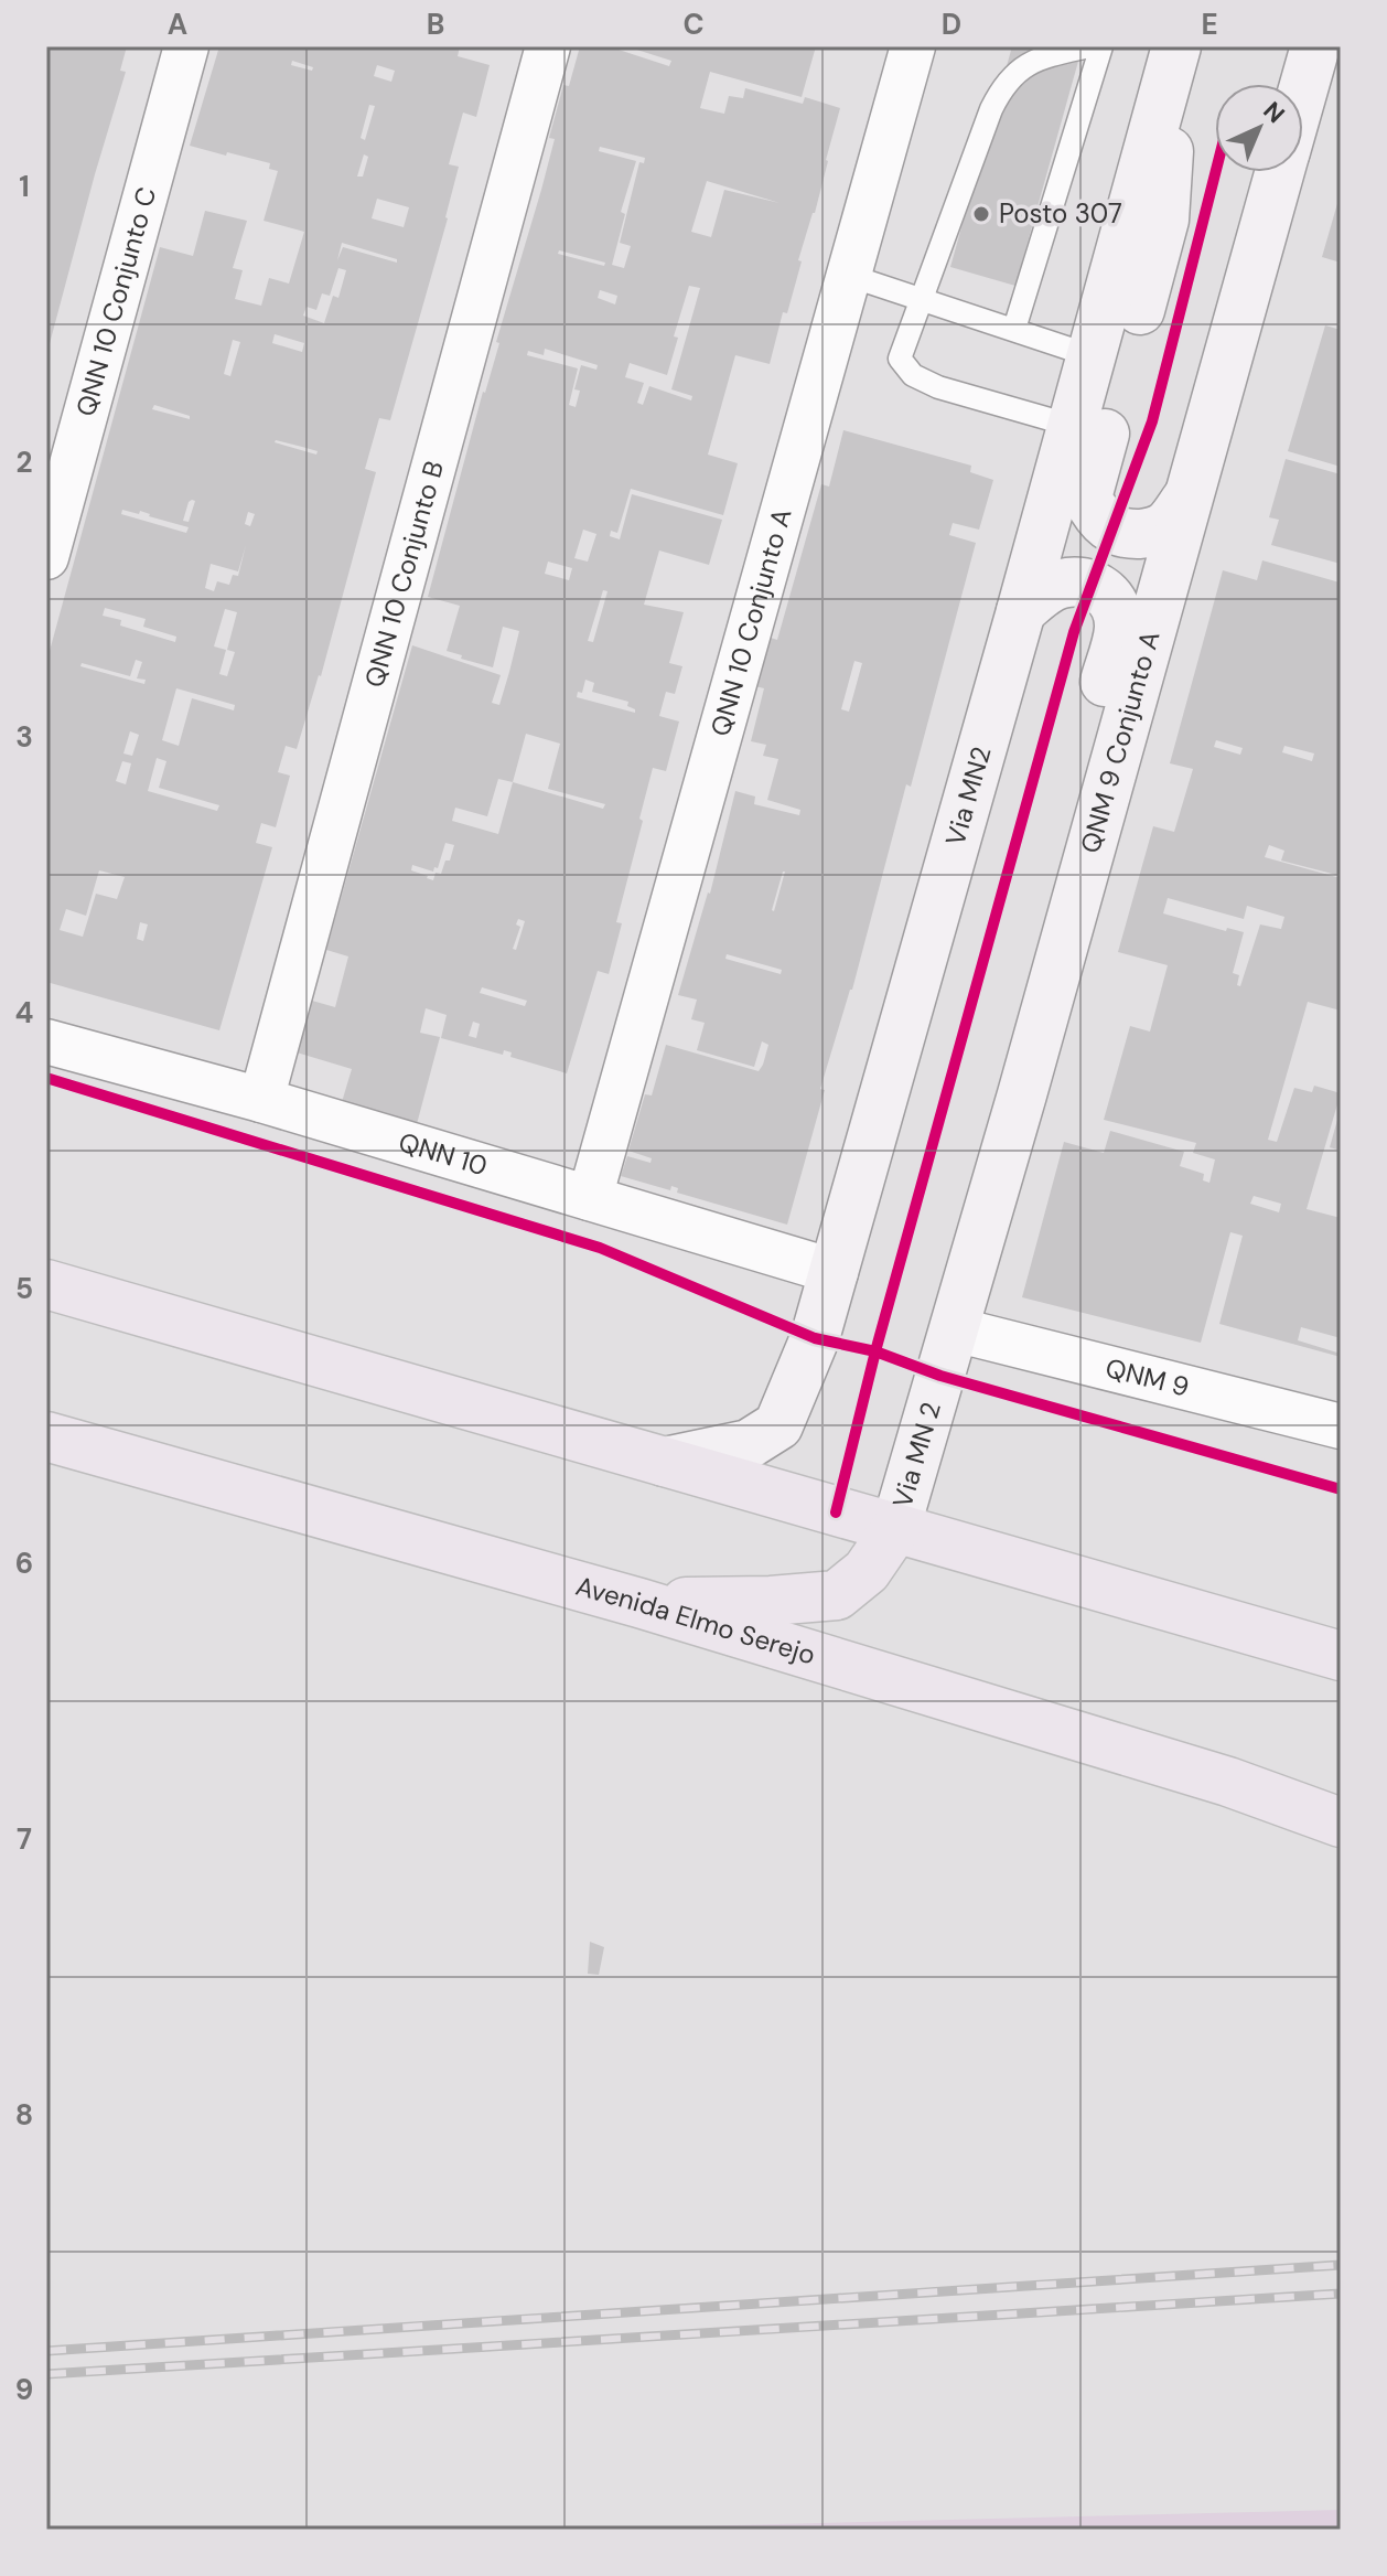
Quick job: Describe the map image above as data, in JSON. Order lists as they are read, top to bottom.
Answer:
{
  "streets": {
    "main road": [
      "QNM 9 Conjunto A",
      "Via MN2",
      "Via MN 2",
      "Avenida Elmo Serejo"
    ],
    "street": [
      "QNN 10 Conjunto C",
      "QNN 10 Conjunto B",
      "QNN 10 Conjunto A",
      "QNN 10",
      "QNM 9"
    ]
  },
  "crossings": [
    ["QNN 10 Conjunto B", "QNN 10"],
    ["QNN 10 Conjunto A", "QNN 10"],
    ["QNM 9 Conjunto A", "QNM 9"],
    ["QNM 9 Conjunto A", "Via MN 2"],
    ["Via MN2", "QNN 10"],
    ["QNM 9", "Via MN 2"]
  ],
  "places": ["Posto 307"],
  "north": "top right",
  "grid": {
    "columns": [
      "A",
      "B",
      "C",
      "D",
      "E"
    ],
    "rows": [
      "1",
      "2",
      "3",
      "4",
      "5",
      "6",
      "7",
      "8",
      "9"
    ]
  }
}
